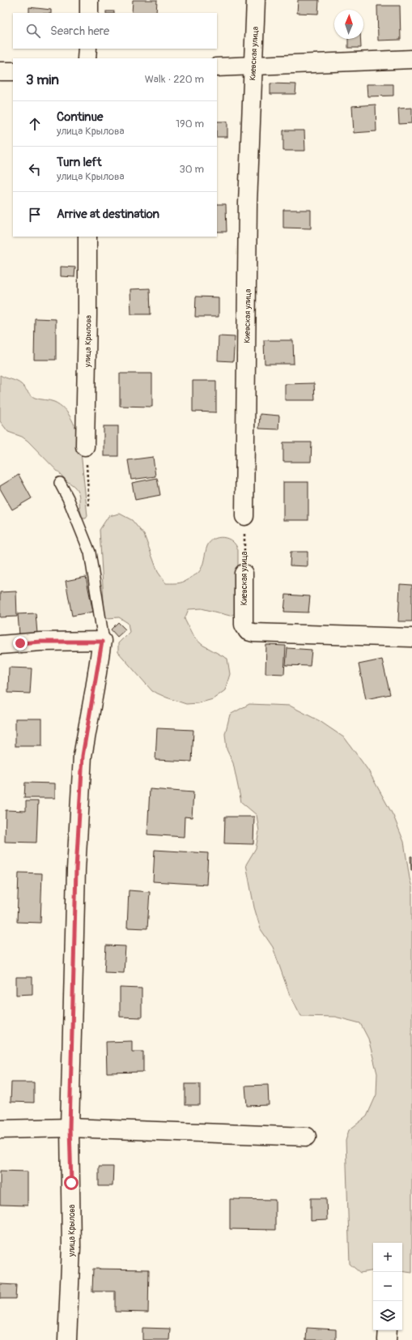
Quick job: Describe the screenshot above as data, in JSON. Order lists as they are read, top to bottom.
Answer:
{
  "streets": {
    "street": ["Киевская улица", "улица Крылова"]
  },
  "north": "top",
  "page": {
    "search": "Search here",
    "heading": ["3 min", "Walk · 220 m"],
    "list": [
      ["Continue", "улица Крылова", "190 m"],
      ["Turn left", "улица Крылова", "30 m"],
      "Arrive at destination"
    ],
    "map_buttons": ["+", "−"]
  }
}
